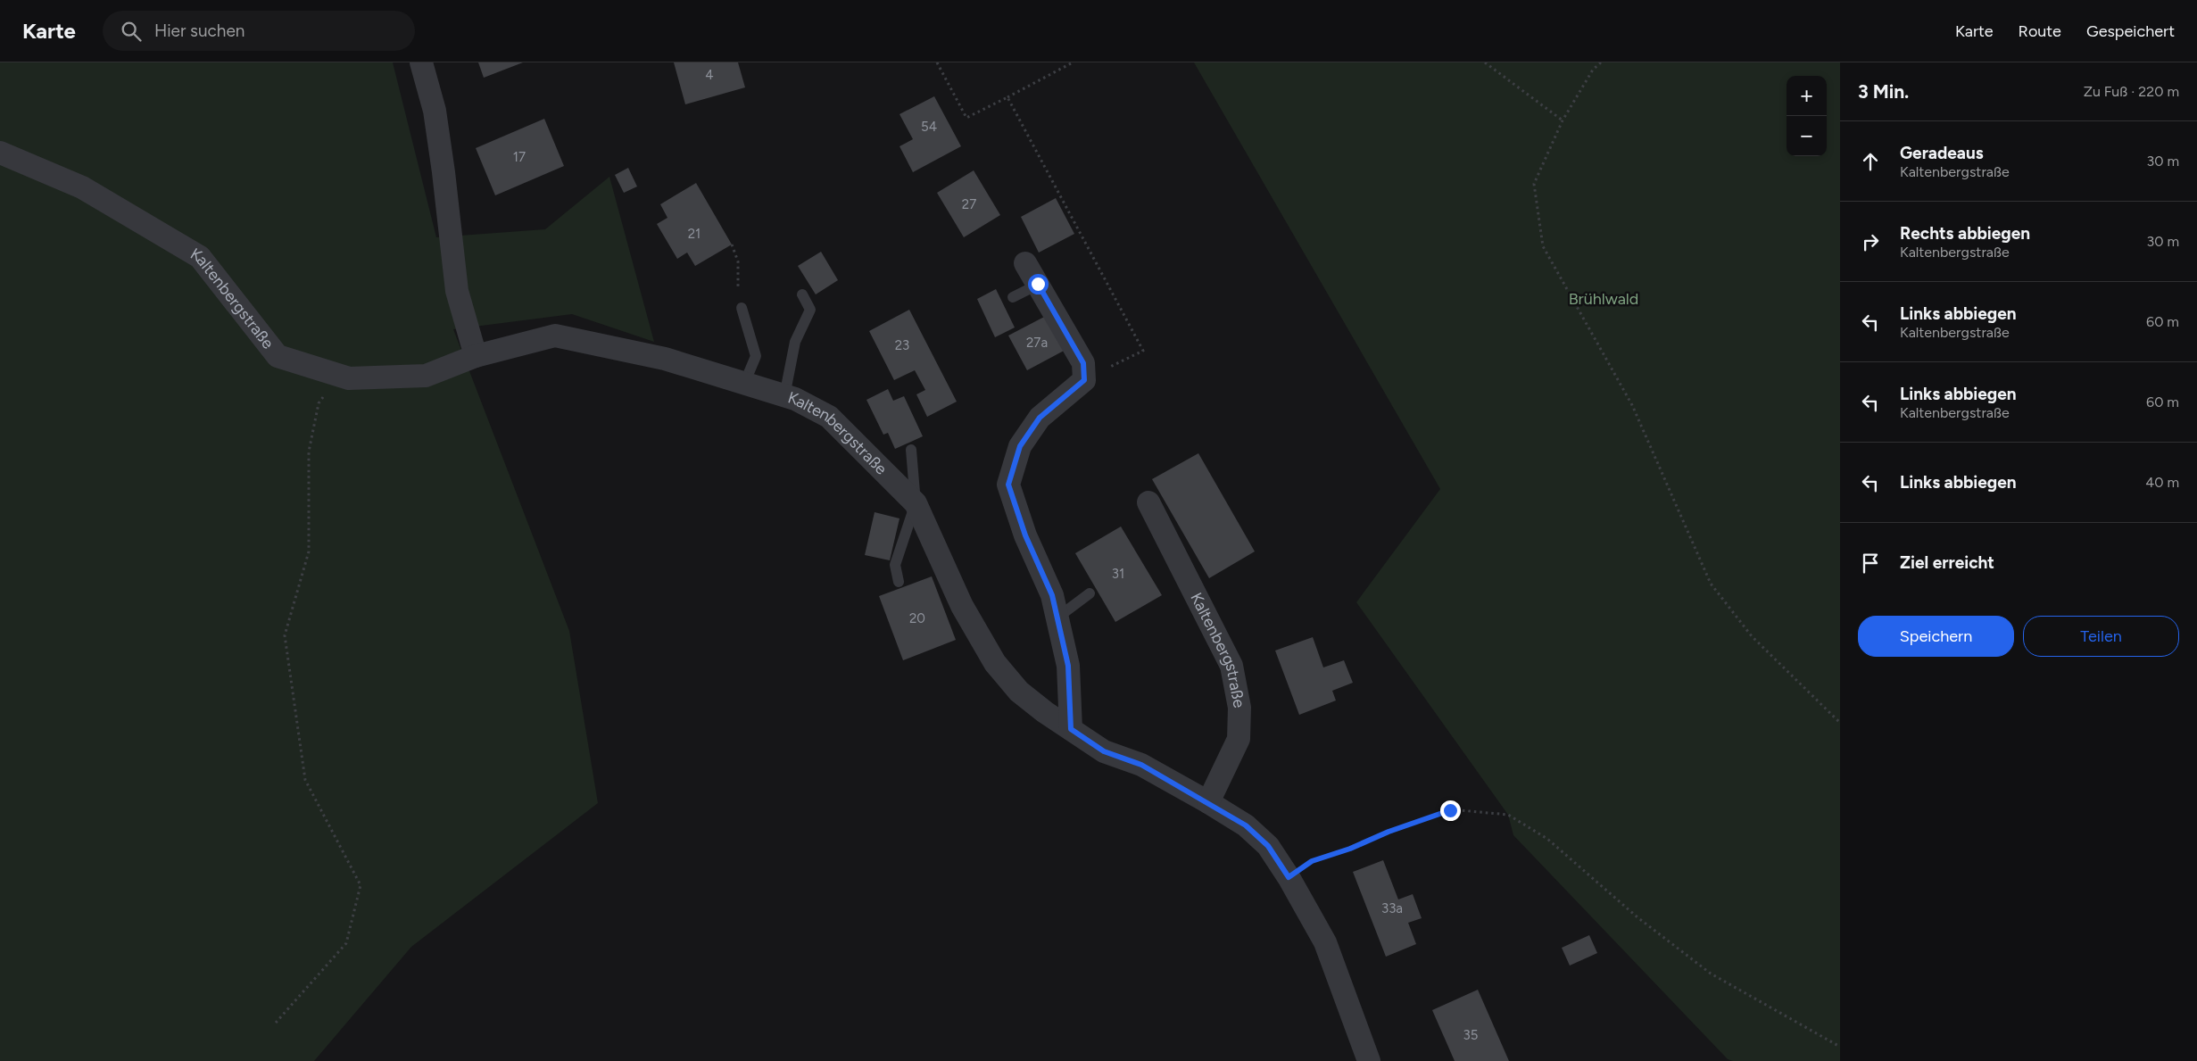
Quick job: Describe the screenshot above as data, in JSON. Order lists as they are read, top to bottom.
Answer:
{
  "streets": {
    "street": ["Kaltenbergstraße"]
  },
  "parks": ["Brühlwald"],
  "house_numbers": [
    "4",
    "54",
    "17",
    "27",
    "21",
    "27a",
    "23",
    "31",
    "20",
    "33a",
    "35"
  ],
  "page": {
    "header": "Karte",
    "search": "Hier suchen",
    "nav": ["Karte", "Route", "Gespeichert"],
    "heading": ["3 Min.", "Zu Fuß · 220 m"],
    "map_buttons": ["+", "−"],
    "list": [
      ["Geradeaus", "Kaltenbergstraße", "30 m"],
      ["Rechts abbiegen", "Kaltenbergstraße", "30 m"],
      ["Links abbiegen", "Kaltenbergstraße", "60 m"],
      ["Links abbiegen", "Kaltenbergstraße", "60 m"],
      ["Links abbiegen", "40 m"],
      "Ziel erreicht"
    ],
    "buttons": ["Speichern", "Teilen"]
  }
}
